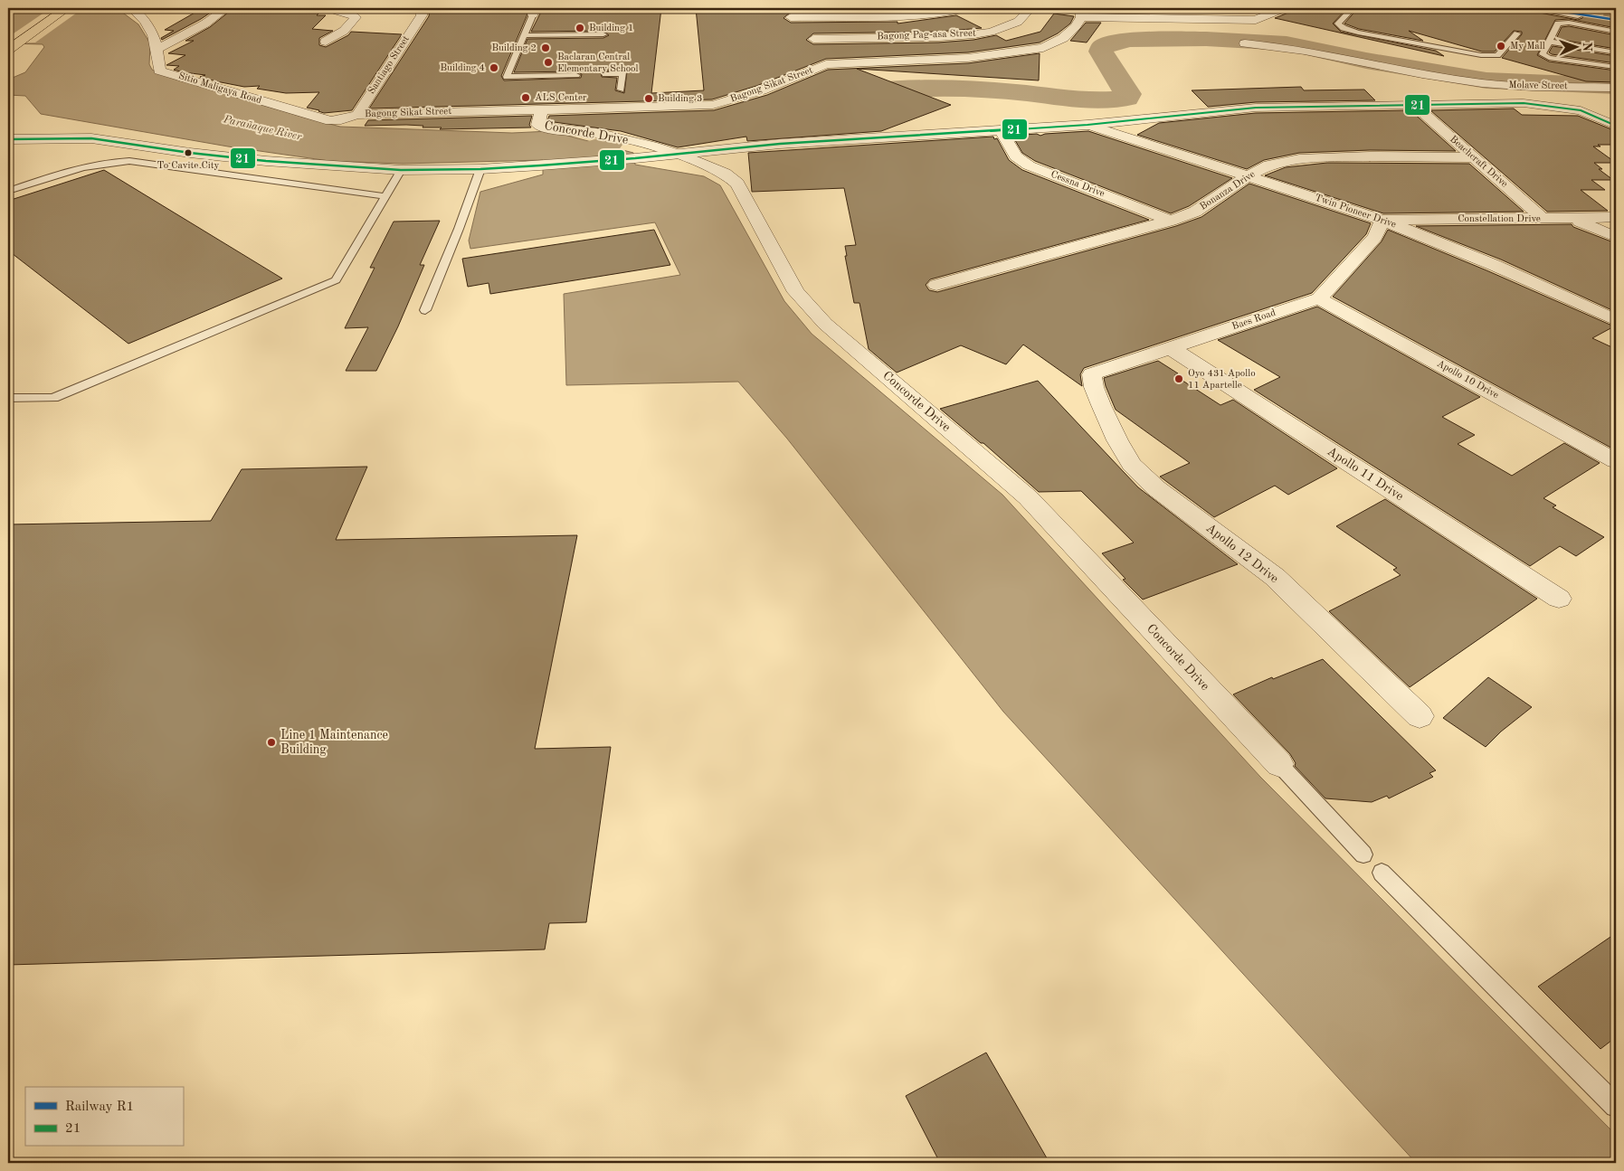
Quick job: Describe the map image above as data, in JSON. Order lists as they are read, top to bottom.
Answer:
{
  "streets": {
    "street": [
      "Bagong Pag-asa Street",
      "Santiago Street",
      "Bagong Sikat Street",
      "Molave Street",
      "Sitio Maligaya Road",
      "Concorde Drive",
      "Beachcraft Drive",
      "Cessna Drive",
      "Bonanza Drive",
      "Twin Pioneer Drive",
      "Constellation Drive",
      "Baes Road",
      "Apollo 10 Drive",
      "Apollo 11 Drive",
      "Apollo 12 Drive"
    ]
  },
  "crossings": [
    ["Santiago Street", "Bagong Sikat Street"],
    ["Santiago Street", "Sitio Maligaya Road"],
    ["Bagong Sikat Street", "Sitio Maligaya Road"],
    ["Bagong Sikat Street", "Concorde Drive"],
    ["Beachcraft Drive", "Bonanza Drive"],
    ["Beachcraft Drive", "Constellation Drive"],
    ["Cessna Drive", "Bonanza Drive"],
    ["Bonanza Drive", "Twin Pioneer Drive"],
    ["Twin Pioneer Drive", "Constellation Drive"],
    ["Twin Pioneer Drive", "Baes Road"],
    ["Constellation Drive", "Baes Road"],
    ["Baes Road", "Apollo 10 Drive"],
    ["Baes Road", "Apollo 11 Drive"],
    ["Baes Road", "Apollo 12 Drive"]
  ],
  "water": ["Parañaque River"],
  "places": [
    "Building 1",
    "My Mall",
    "Building 2",
    "Baclaran Central Elementary School",
    "Building 4",
    "ALS Center",
    "Building 3",
    "To Cavite City",
    "Oyo 431 Apollo 11 Apartelle",
    "Line 1 Maintenance Building"
  ],
  "lines": ["rail line R1", "transit line 21"],
  "legend": ["Railway R1", "21"],
  "north": "right"
}
